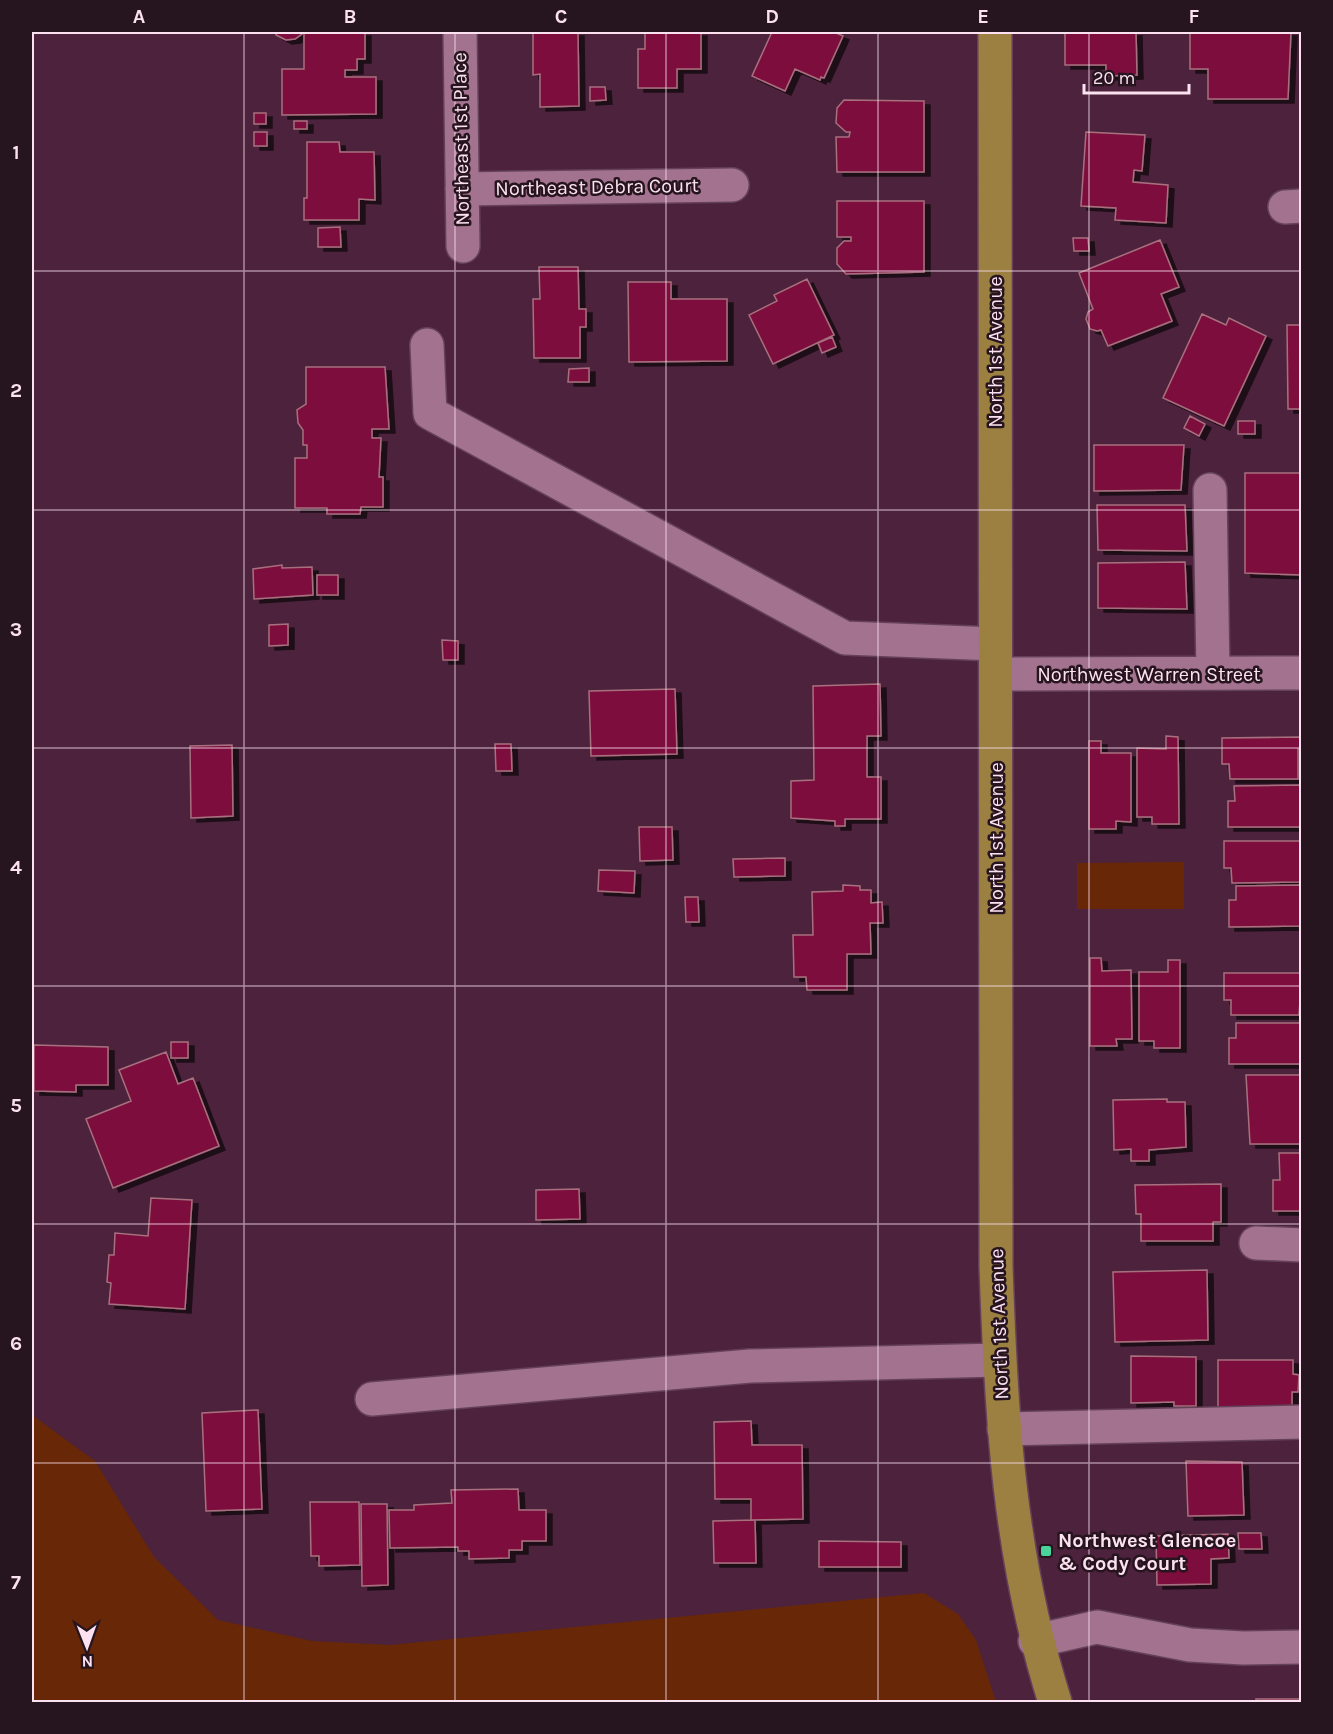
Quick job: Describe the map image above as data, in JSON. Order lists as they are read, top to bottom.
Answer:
{
  "streets": {
    "main road": ["North 1st Avenue"],
    "street": ["Northeast 1st Place", "Northeast Debra Court", "Northwest Warren Street"]
  },
  "crossings": [
    ["Northeast 1st Place", "Northeast Debra Court"],
    ["North 1st Avenue", "Northwest Warren Street"]
  ],
  "places": {
    "transit": ["Northwest Glencoe & Cody Court"]
  },
  "scale_bar": "20 m",
  "north": "bottom",
  "grid": {
    "columns": [
      "A",
      "B",
      "C",
      "D",
      "E",
      "F"
    ],
    "rows": [
      "1",
      "2",
      "3",
      "4",
      "5",
      "6",
      "7"
    ]
  }
}
